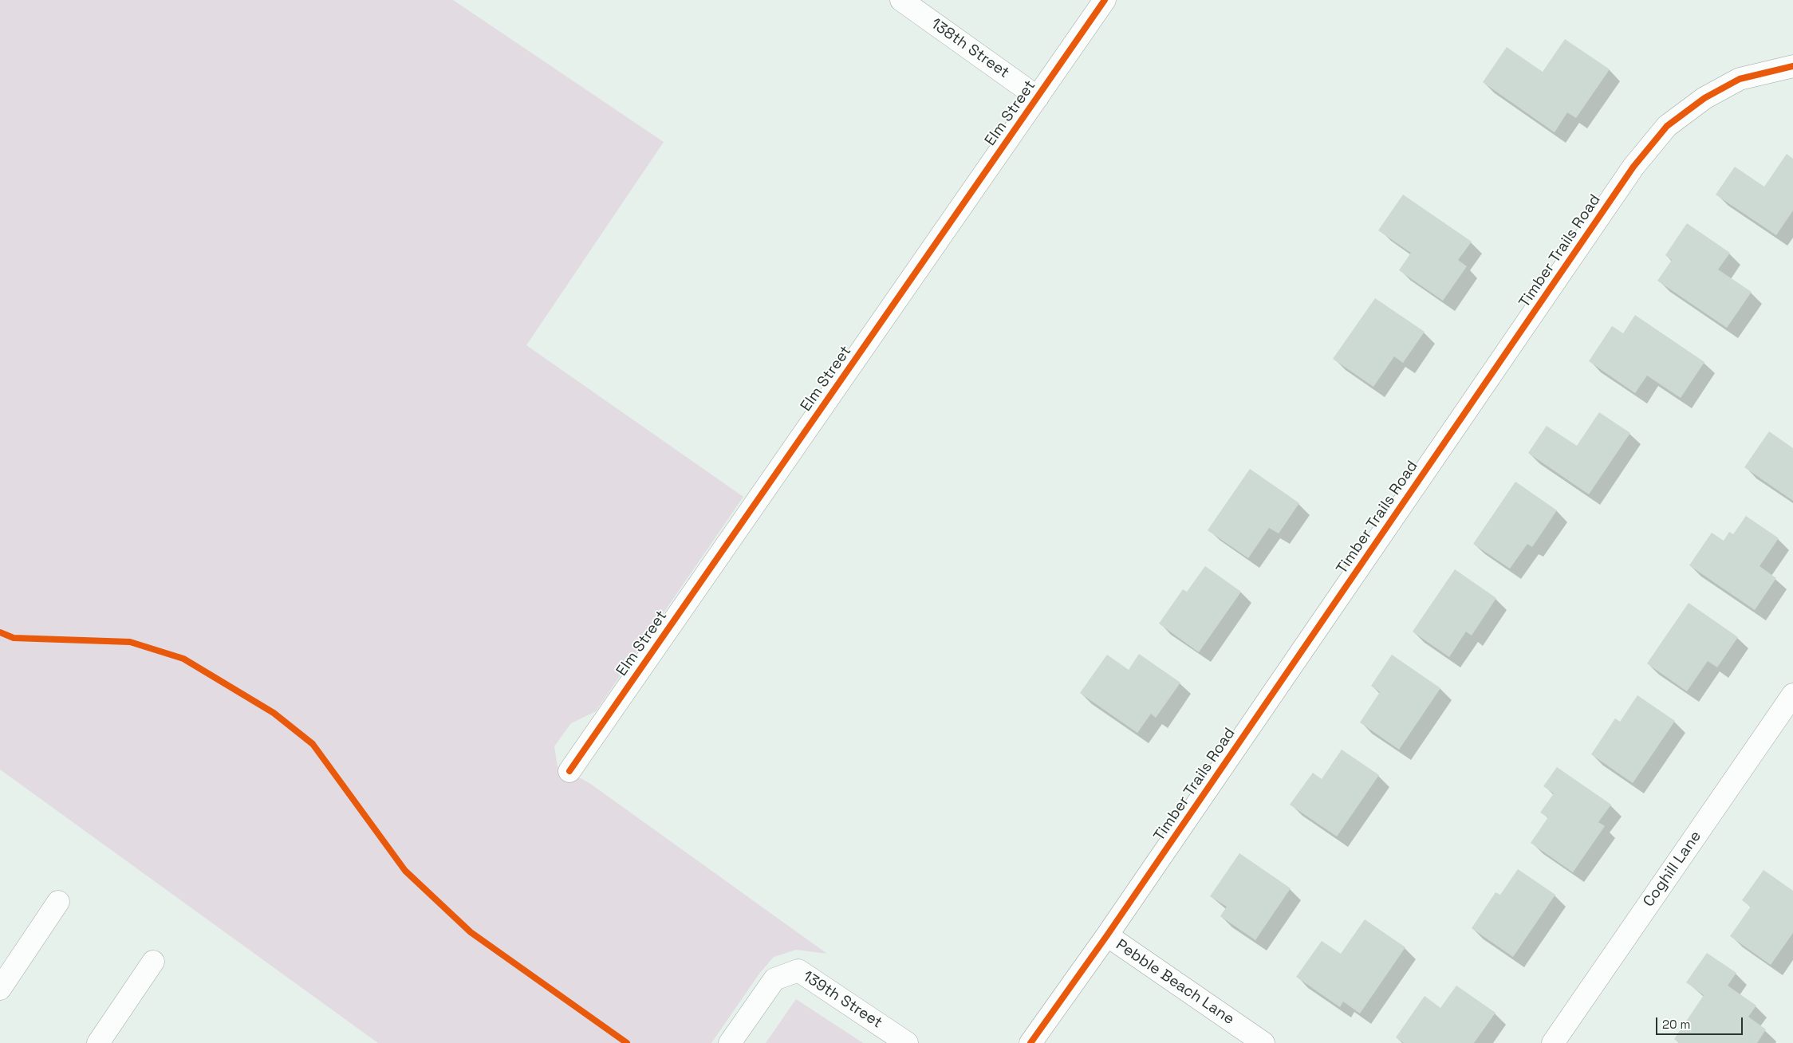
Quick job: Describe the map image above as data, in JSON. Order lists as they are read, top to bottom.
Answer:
{
  "streets": {
    "street": [
      "138th Street",
      "Elm Street",
      "Timber Trails Road",
      "Coghill Lane",
      "Pebble Beach Lane",
      "139th Street"
    ]
  },
  "crossings": [
    ["138th Street", "Elm Street"],
    ["Timber Trails Road", "Pebble Beach Lane"]
  ],
  "scale_bar": "20 m"
}
